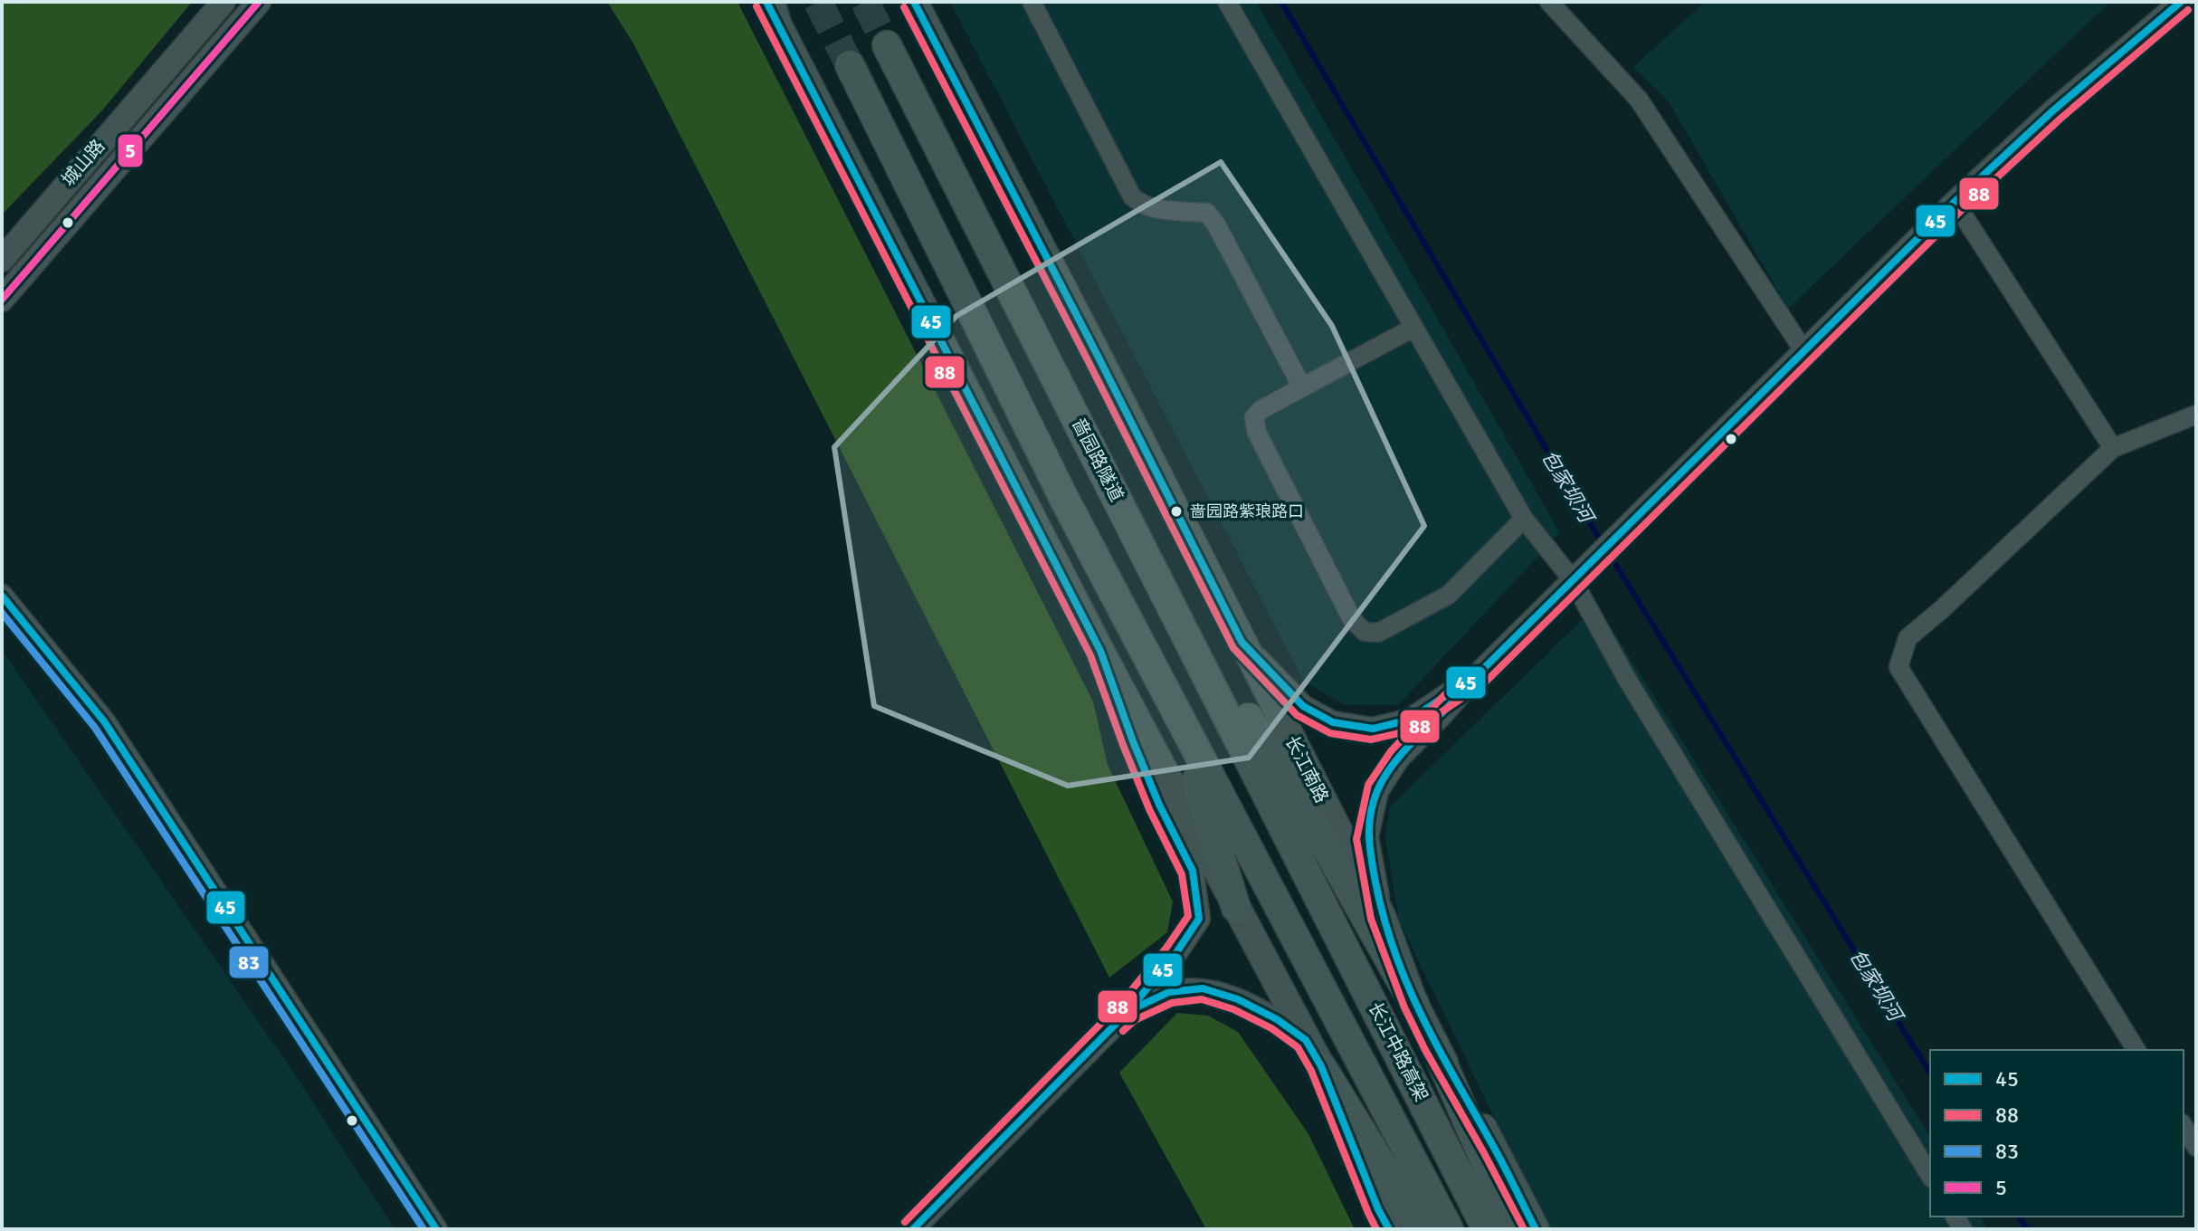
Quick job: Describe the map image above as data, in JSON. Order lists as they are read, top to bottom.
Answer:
{
  "streets": {
    "highway": ["啬园路隧道", "长江中路高架"],
    "main road": ["城山路", "长江南路"]
  },
  "crossings": [
    ["啬园路隧道", "长江中路高架"]
  ],
  "water": ["包家坝河"],
  "places": ["啬园路紫琅路口"],
  "lines": [
    "transit line 45",
    "transit line 5",
    "transit line 88",
    "transit line 83"
  ],
  "legend": [
    "45",
    "88",
    "83",
    "5"
  ]
}
